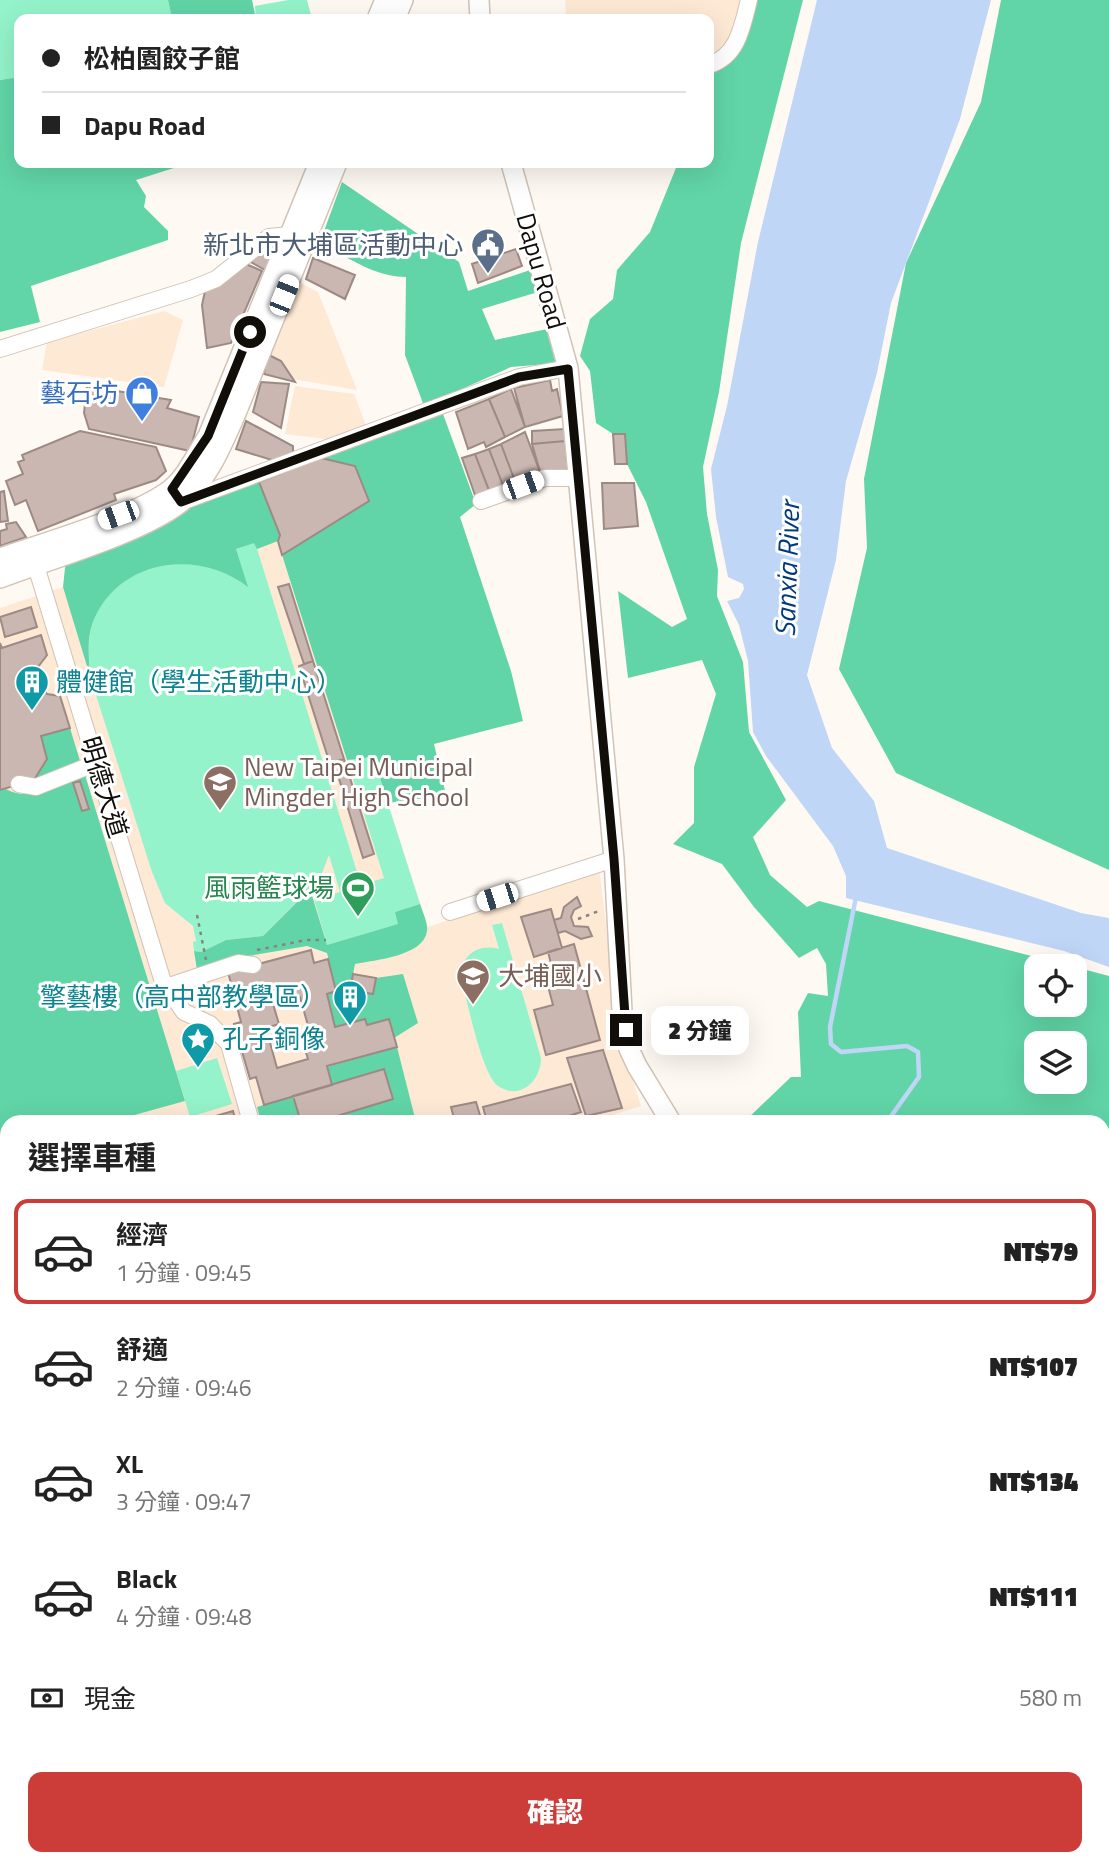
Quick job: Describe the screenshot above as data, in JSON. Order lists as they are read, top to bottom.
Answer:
{
  "streets": {
    "main road": ["Dapu Road"],
    "street": ["明德大道"]
  },
  "water": ["Sanxia River"],
  "places": {
    "public building": ["新北市大埔區活動中心"],
    "shop": ["藝石坊"],
    "building": ["體健館（學生活動中心）", "擎藝樓（高中部教學區）"],
    "school or university": ["New Taipei Municipal Mingder High School", "大埔國小"],
    "sports": ["風雨籃球場"],
    "place": ["孔子銅像"]
  },
  "page": {
    "banner": ["松柏園餃子館", "Dapu Road"],
    "bubble": "2 分鐘",
    "heading": "選擇車種",
    "list": [
      {
        "name": "經濟",
        "note": "1 分鐘 · 09:45",
        "value": "NT$79"
      },
      {
        "name": "舒適",
        "note": "2 分鐘 · 09:46",
        "value": "NT$107"
      },
      {
        "name": "XL",
        "note": "3 分鐘 · 09:47",
        "value": "NT$134"
      },
      {
        "name": "Black",
        "note": "4 分鐘 · 09:48",
        "value": "NT$111"
      }
    ],
    "pay": ["現金", "580 m"],
    "buttons": "確認"
  }
}
